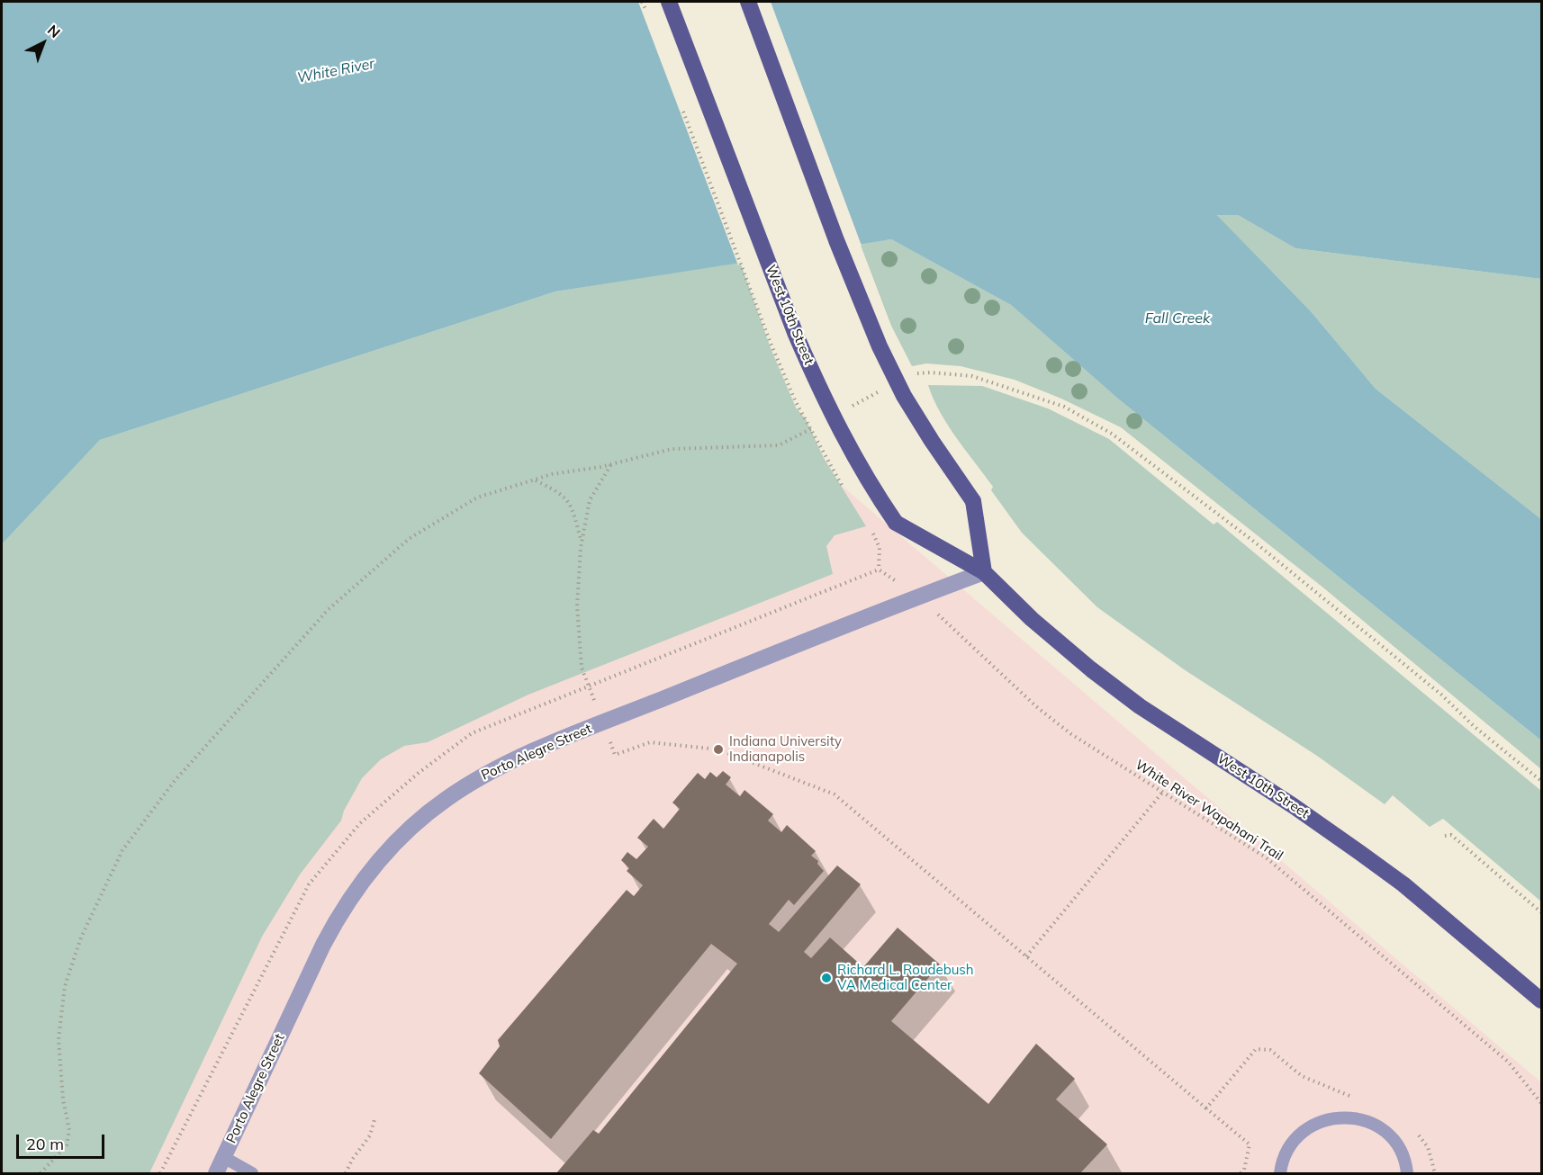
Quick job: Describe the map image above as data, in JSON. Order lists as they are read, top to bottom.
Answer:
{
  "streets": {
    "main road": ["West 10th Street"],
    "street": ["Porto Alegre Street"],
    "path": ["White River Wapahani Trail"]
  },
  "crossings": [
    ["West 10th Street", "Porto Alegre Street"],
    ["Porto Alegre Street", "White River Wapahani Trail"]
  ],
  "water": ["White River", "Fall Creek"],
  "places": ["Indiana University Indianapolis", "Richard L. Roudebush VA Medical Center"],
  "scale_bar": "20 m",
  "north": "top right"
}
